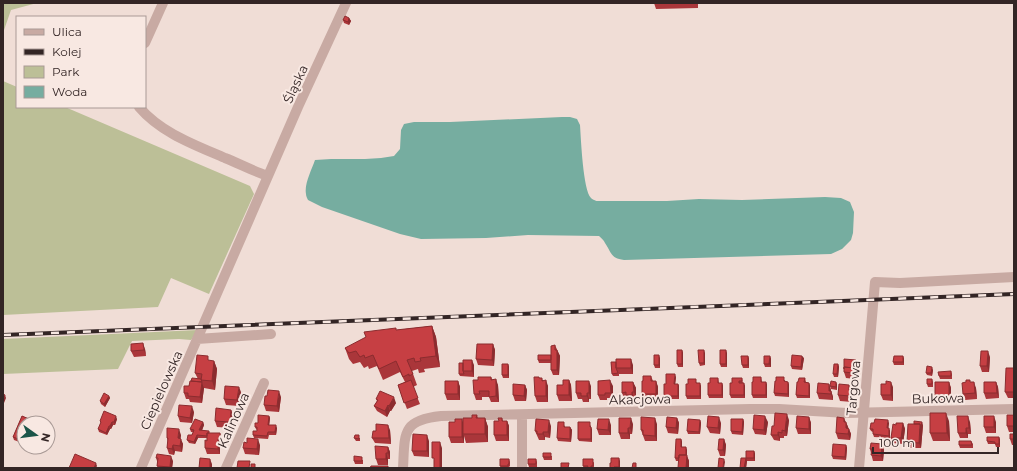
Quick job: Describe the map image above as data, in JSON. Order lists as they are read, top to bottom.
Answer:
{
  "streets": {
    "street": [
      "Śląska",
      "Targowa",
      "Ciepielowska",
      "Bukowa",
      "Akacjowa",
      "Kalinowa"
    ]
  },
  "crossings": [
    ["Śląska", "Ciepielowska"],
    ["Targowa", "Bukowa"],
    ["Targowa", "Akacjowa"],
    ["Bukowa", "Akacjowa"]
  ],
  "legend": [
    "Ulica",
    "Kolej",
    "Park",
    "Woda"
  ],
  "scale_bar": "100 m",
  "north": "right"
}
